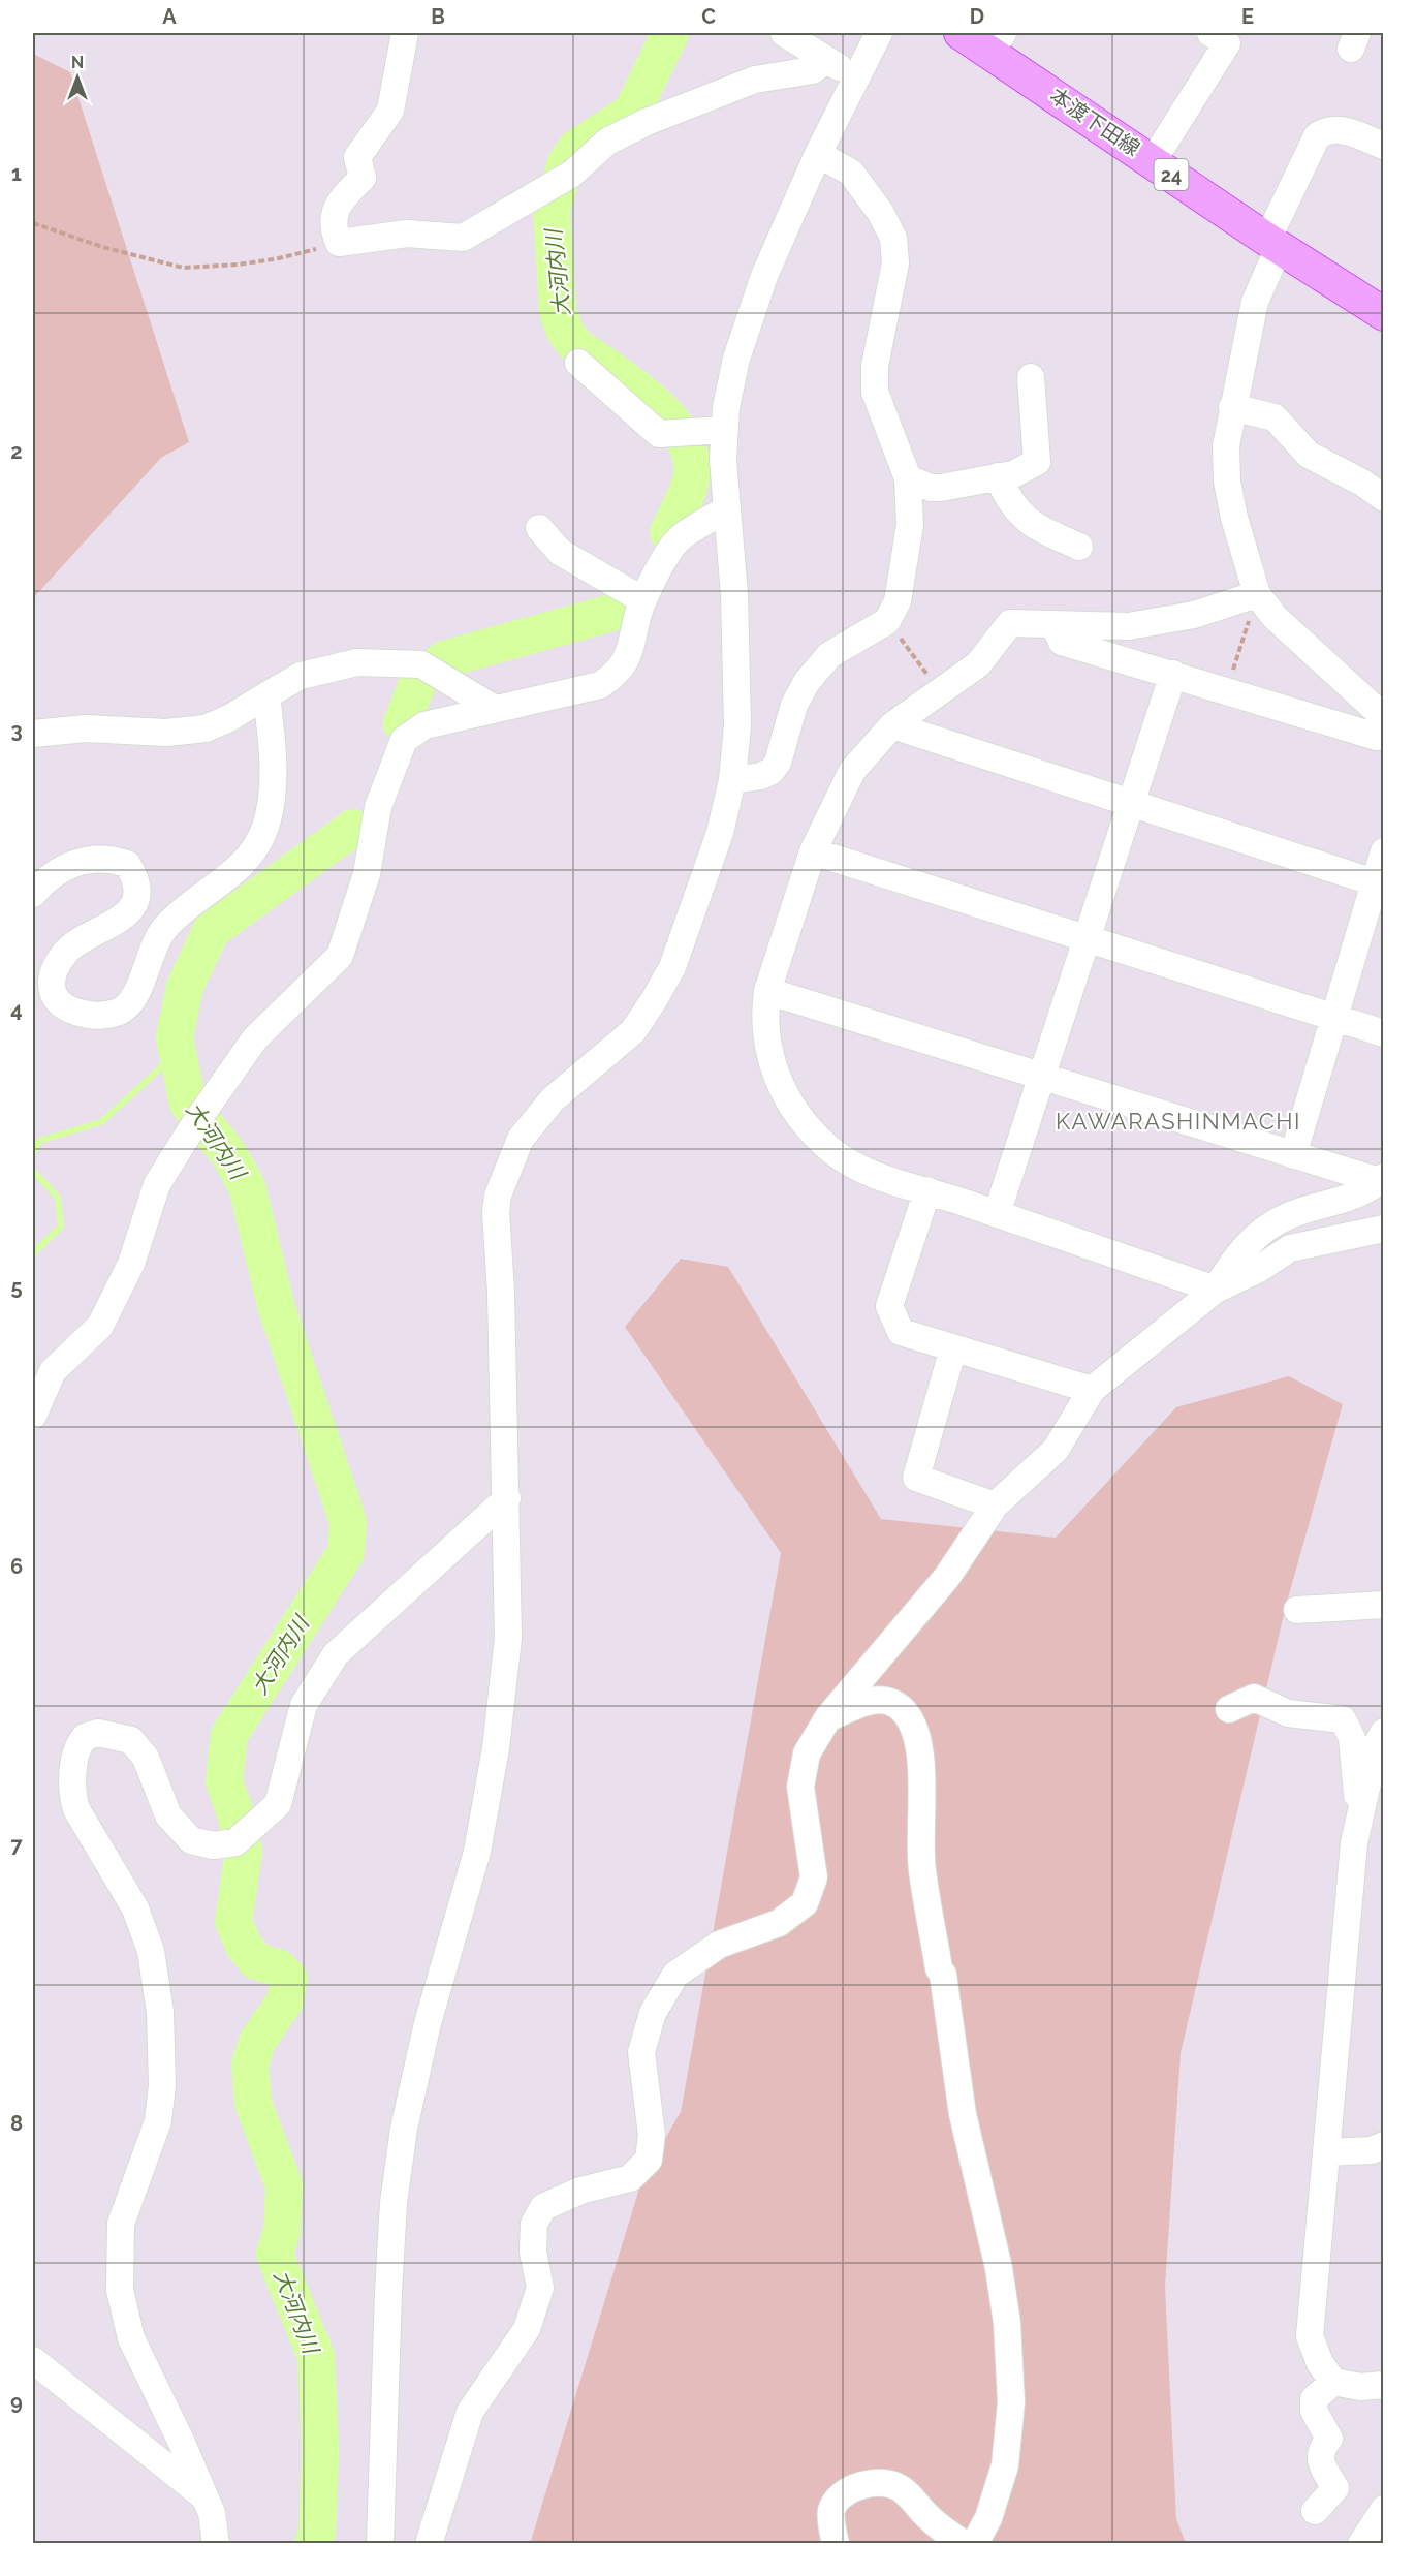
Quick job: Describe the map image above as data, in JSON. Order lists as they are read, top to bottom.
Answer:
{
  "streets": {
    "main road": ["本渡下田線", "24"]
  },
  "districts": ["KAWARASHINMACHI"],
  "water": ["大河内川"],
  "north": "top",
  "grid": {
    "columns": [
      "A",
      "B",
      "C",
      "D",
      "E"
    ],
    "rows": [
      "1",
      "2",
      "3",
      "4",
      "5",
      "6",
      "7",
      "8",
      "9"
    ]
  }
}
